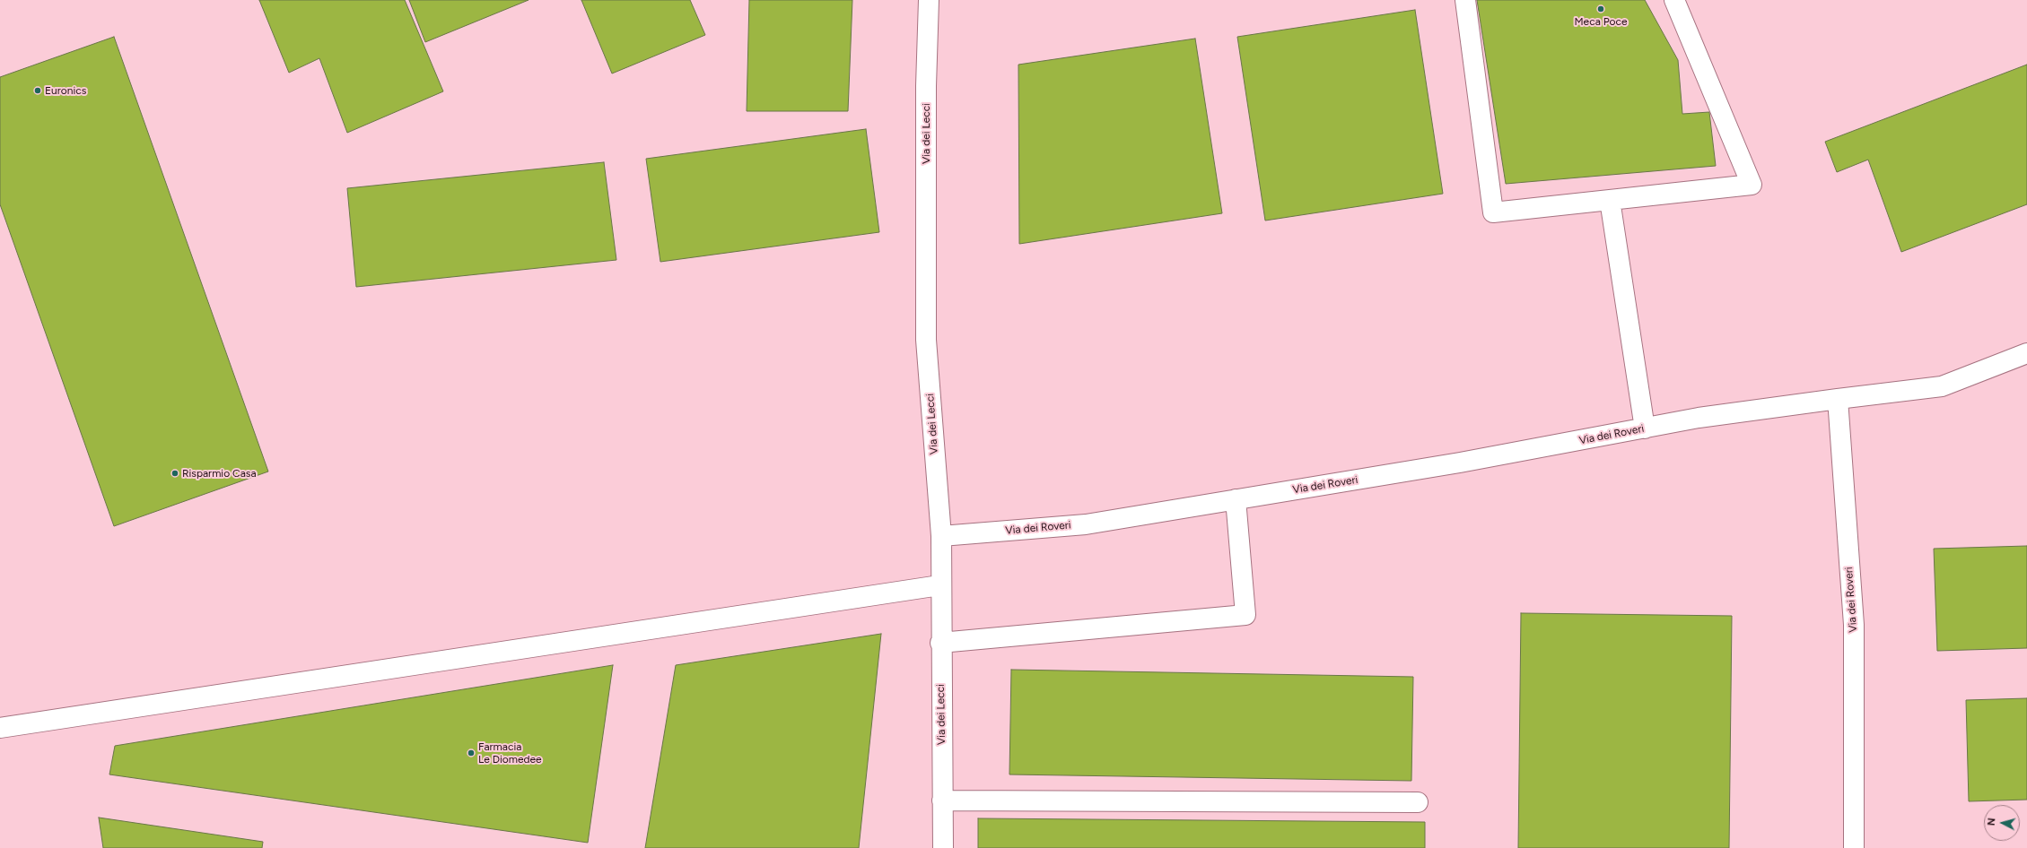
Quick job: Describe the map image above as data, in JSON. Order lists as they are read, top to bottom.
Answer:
{
  "streets": {
    "street": ["Via dei Lecci", "Via dei Roveri"]
  },
  "crossings": [
    ["Via dei Lecci", "Via dei Roveri"]
  ],
  "places": [
    "Meca Poce",
    "Euronics",
    "Risparmio Casa",
    "Farmacia Le Diomedee"
  ],
  "north": "left"
}
